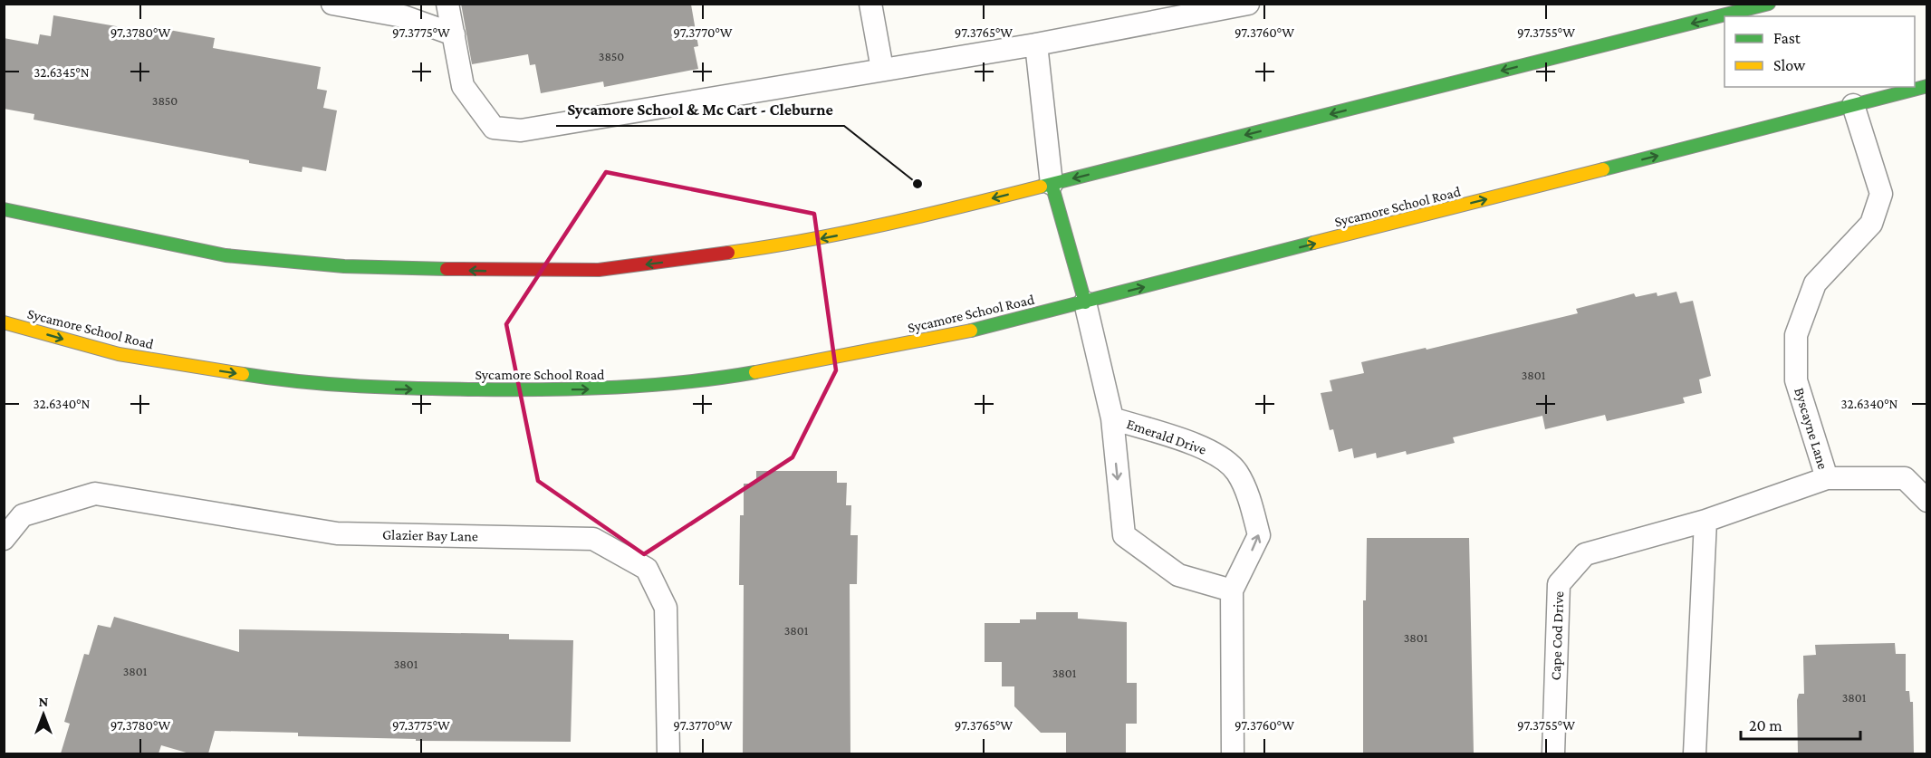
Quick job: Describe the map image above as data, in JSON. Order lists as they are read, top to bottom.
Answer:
{
  "streets": {
    "main road": ["Sycamore School Road"],
    "lane": [
      "Byscayne Lane",
      "Emerald Drive",
      "Glazier Bay Lane",
      "Cape Cod Drive"
    ]
  },
  "crossings": [
    ["Sycamore School Road", "Byscayne Lane"],
    ["Sycamore School Road", "Emerald Drive"],
    ["Byscayne Lane", "Cape Cod Drive"]
  ],
  "one_way": ["Sycamore School Road"],
  "places": ["Sycamore School & Mc Cart - Cleburne"],
  "house_numbers": [
    "3850",
    "3850",
    "3801",
    "3801",
    "3801",
    "3801",
    "3801",
    "3801",
    "3801"
  ],
  "legend": ["Fast", "Slow"],
  "scale_bar": "20 m",
  "north": "top",
  "coordinates": [
    "97.3780°W",
    "97.3775°W",
    "97.3770°W",
    "97.3765°W",
    "97.3760°W",
    "97.3755°W",
    "32.6345°N",
    "32.6340°N"
  ]
}
